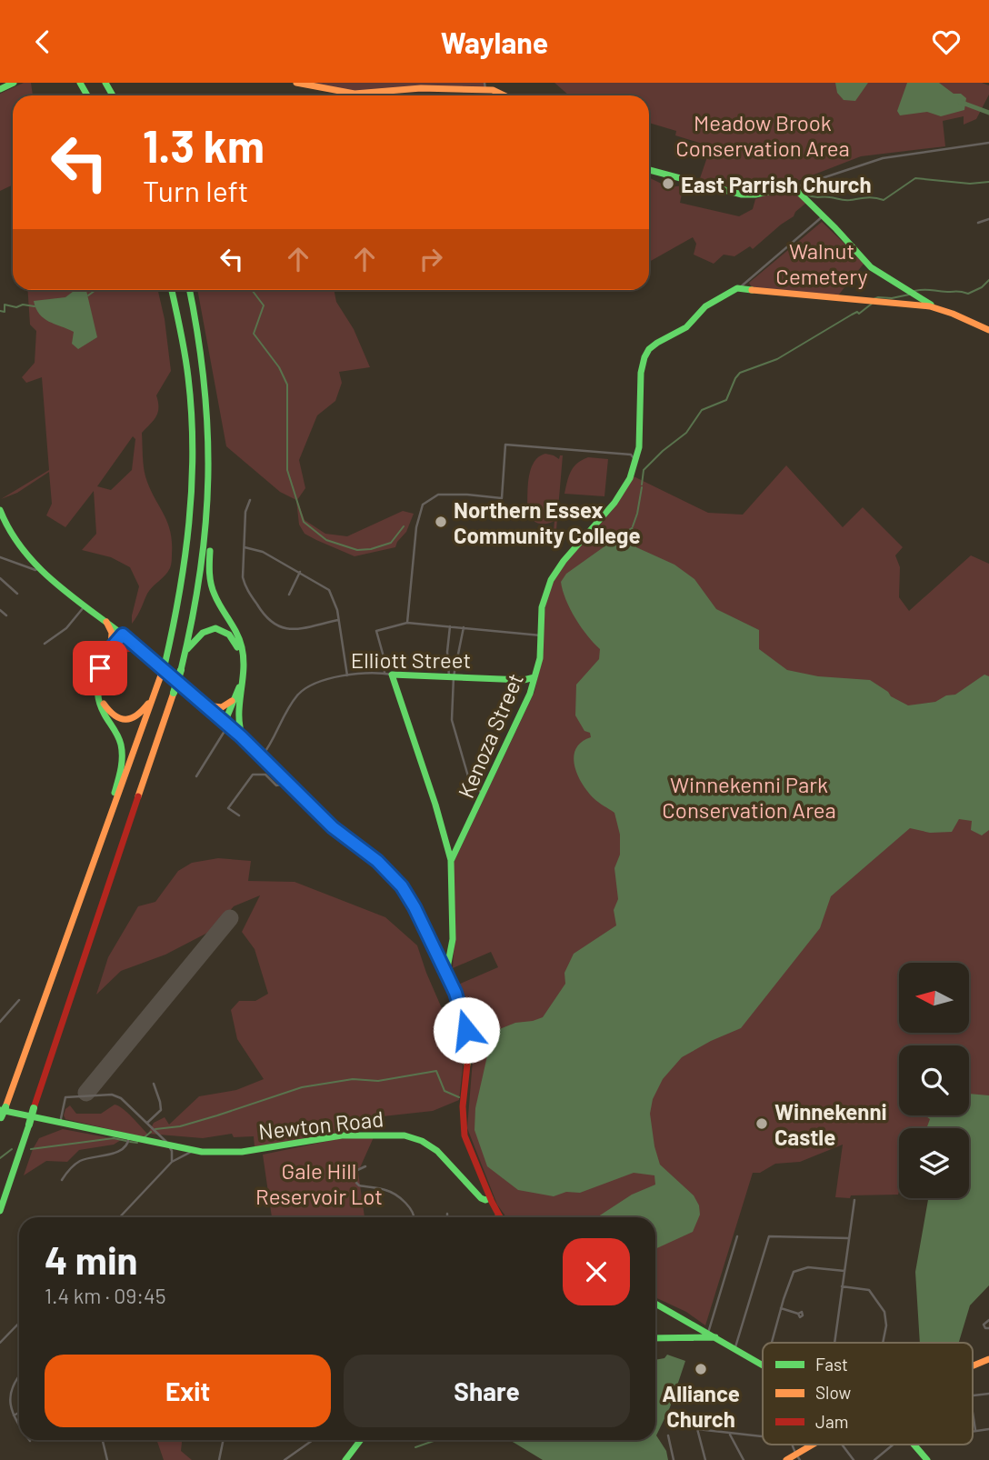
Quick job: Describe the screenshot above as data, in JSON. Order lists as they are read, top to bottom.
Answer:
{
  "streets": {
    "main road": ["Elliott Street", "Kenoza Street", "Newton Road"]
  },
  "crossings": [
    ["Elliott Street", "Kenoza Street"]
  ],
  "parks": [
    "Meadow Brook Conservation Area",
    "Walnut Cemetery",
    "Winnekenni Park Conservation Area",
    "Gale Hill Reservoir Lot"
  ],
  "places": [
    "East Parrish Church",
    "Northern Essex Community College",
    "Winnekenni Castle",
    "Alliance Church"
  ],
  "legend": ["Fast", "Slow", "Jam"],
  "north": "left",
  "page": {
    "header": "Waylane",
    "turn": ["1.3 km", "Turn left"],
    "heading": ["4 min", "1.4 km · 09:45"],
    "buttons": ["Exit", "Share"]
  }
}
